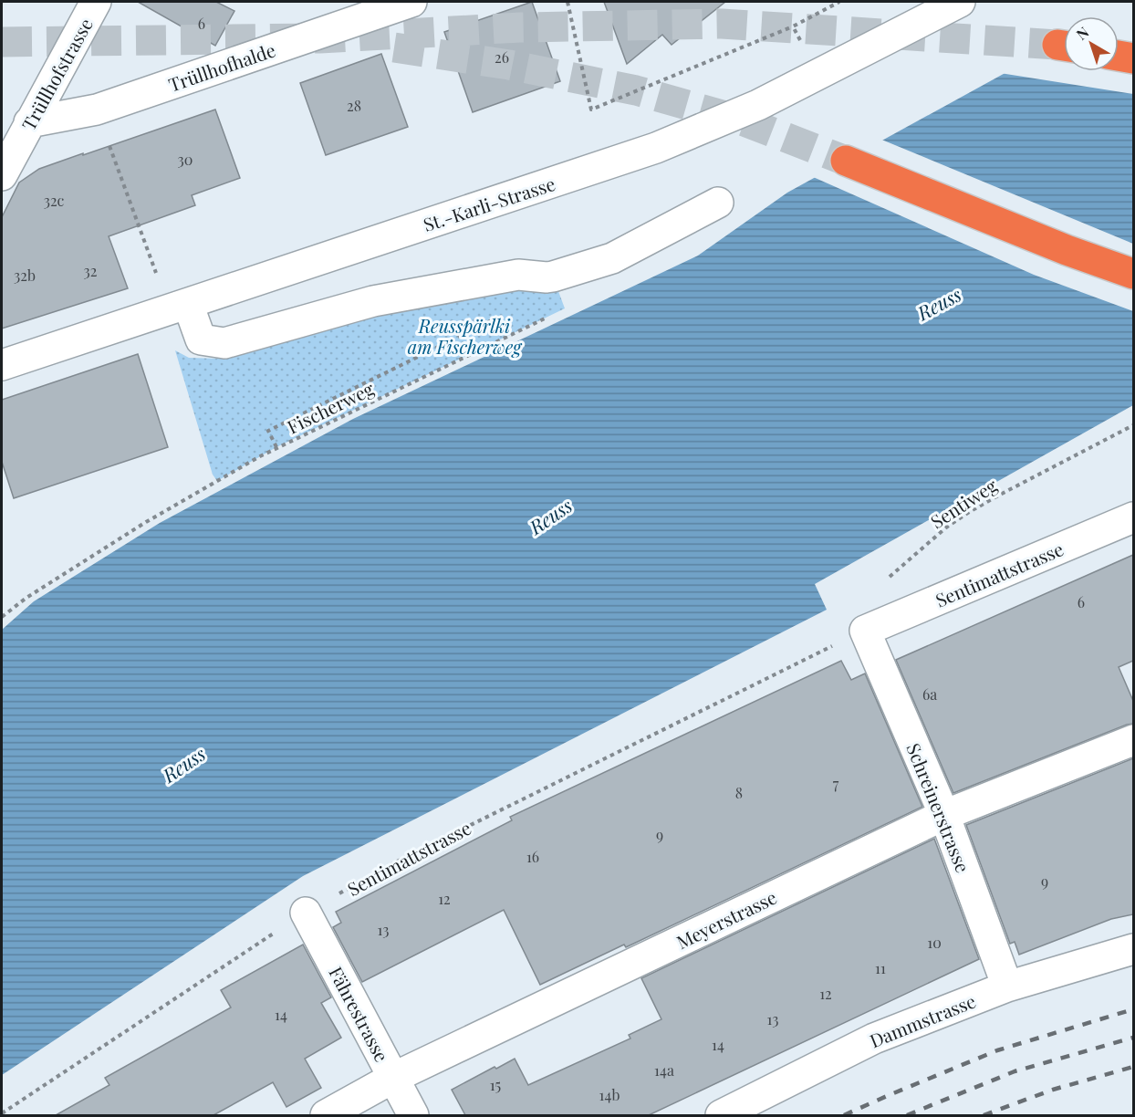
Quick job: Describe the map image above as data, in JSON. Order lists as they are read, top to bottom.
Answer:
{
  "streets": {
    "street": [
      "Trüllhofhalde",
      "Trüllhofstrasse",
      "St.-Karli-Strasse",
      "Sentimattstrasse",
      "Schreinerstrasse",
      "Meyerstrasse",
      "Fährestrasse",
      "Dammstrasse"
    ],
    "path": ["Fischerweg", "Sentiweg"]
  },
  "crossings": [
    ["Trüllhofhalde", "Trüllhofstrasse"],
    ["Sentimattstrasse", "Schreinerstrasse"],
    ["Sentimattstrasse", "Fährestrasse"],
    ["Schreinerstrasse", "Meyerstrasse"],
    ["Schreinerstrasse", "Dammstrasse"],
    ["Meyerstrasse", "Fährestrasse"]
  ],
  "water": ["Reuss"],
  "parks": ["Reusspärlki am Fischerweg"],
  "house_numbers": [
    "6",
    "26",
    "28",
    "30",
    "32c",
    "32",
    "32b",
    "6",
    "6a",
    "7",
    "8",
    "9",
    "16",
    "9",
    "12",
    "13",
    "10",
    "11",
    "12",
    "14",
    "13",
    "14",
    "14a",
    "15",
    "14b"
  ],
  "north": "top left"
}
